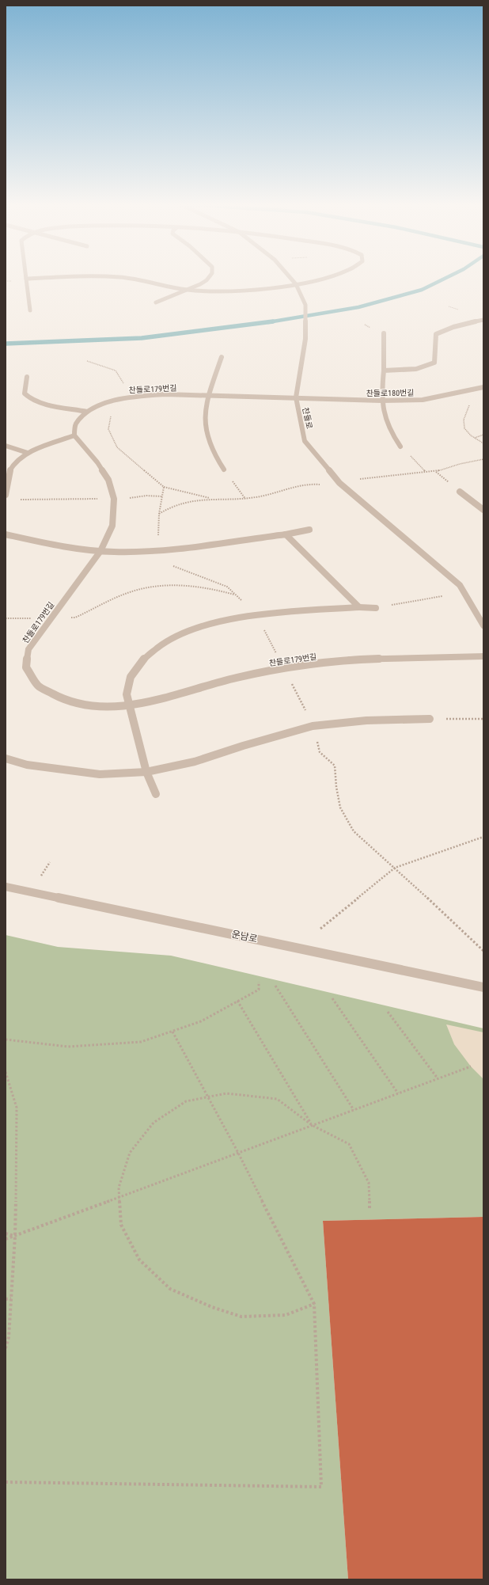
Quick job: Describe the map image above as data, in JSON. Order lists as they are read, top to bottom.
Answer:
{
  "streets": {
    "street": [
      "찬들로179번길",
      "찬들로180번길",
      "찬들로",
      "운남로"
    ]
  },
  "crossings": [
    ["찬들로179번길", "찬들로180번길"],
    ["찬들로179번길", "찬들로"],
    ["찬들로180번길", "찬들로"]
  ]
}
